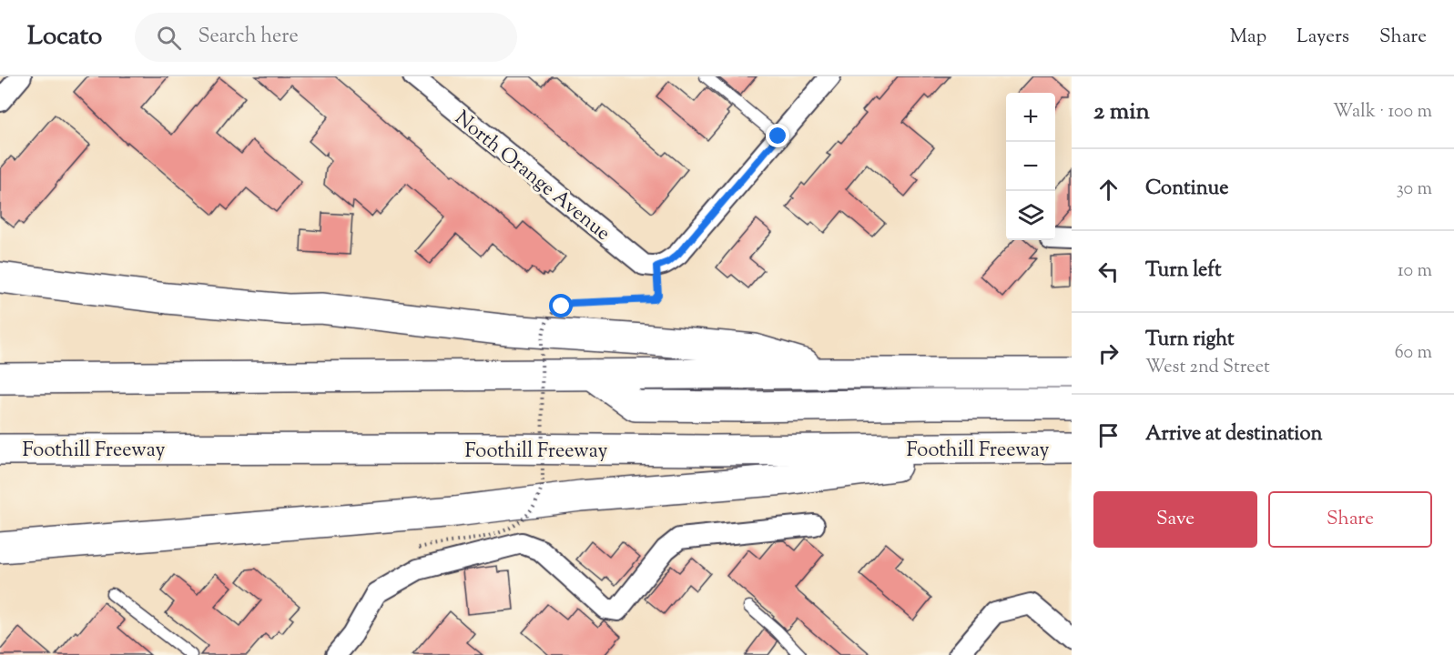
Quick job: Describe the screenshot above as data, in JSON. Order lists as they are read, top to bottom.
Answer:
{
  "streets": {
    "highway": ["Foothill Freeway"],
    "street": ["North Orange Avenue"]
  },
  "page": {
    "header": "Locato",
    "search": "Search here",
    "nav": ["Map", "Layers", "Share"],
    "heading": ["2 min", "Walk · 100 m"],
    "map_buttons": ["+", "−"],
    "list": [
      ["Continue", "30 m"],
      ["Turn left", "10 m"],
      ["Turn right", "West 2nd Street", "60 m"],
      "Arrive at destination"
    ],
    "buttons": ["Save", "Share"]
  }
}
